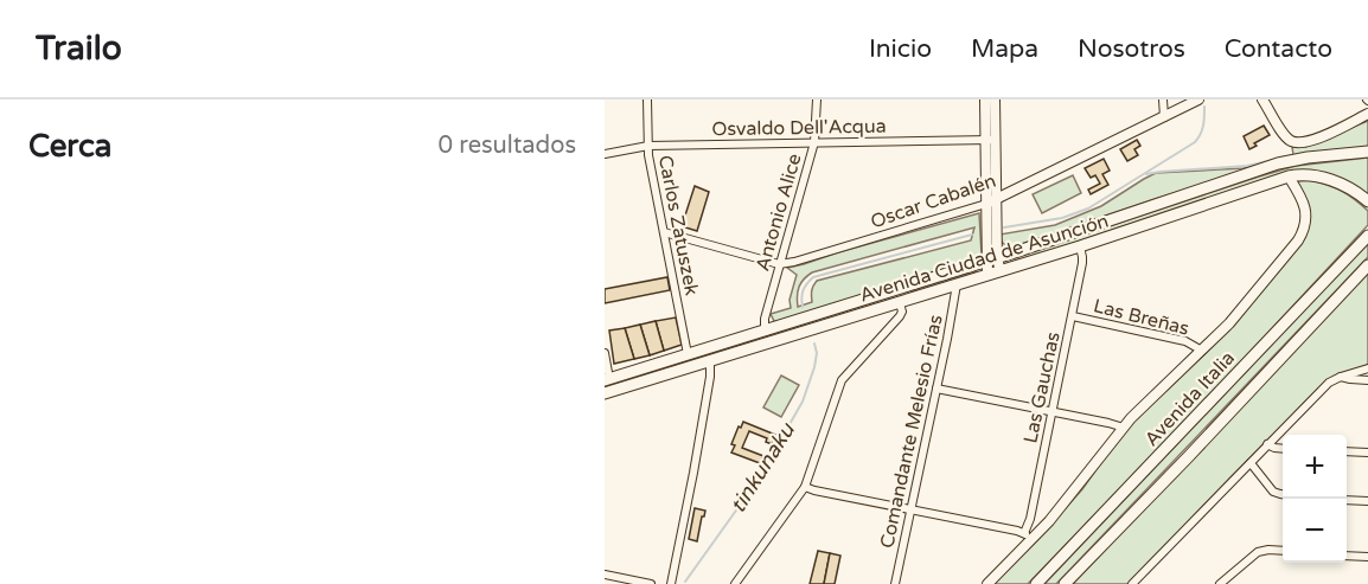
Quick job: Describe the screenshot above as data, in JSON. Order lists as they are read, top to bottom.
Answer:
{
  "streets": {
    "main road": ["Avenida Ciudad de Asunción", "Avenida Italia"],
    "street": [
      "Osvaldo Dell'Acqua",
      "Oscar Cabalén",
      "Antonio Alice",
      "Carlos Zatuszek",
      "Las Breñas",
      "Las Gauchas",
      "Comandante Melesio Frías"
    ]
  },
  "crossings": [
    ["Osvaldo Dell'Acqua", "Antonio Alice"],
    ["Osvaldo Dell'Acqua", "Carlos Zatuszek"],
    ["Oscar Cabalén", "Antonio Alice"],
    ["Oscar Cabalén", "Carlos Zatuszek"],
    ["Antonio Alice", "Avenida Ciudad de Asunción"],
    ["Carlos Zatuszek", "Avenida Ciudad de Asunción"],
    ["Avenida Ciudad de Asunción", "Las Gauchas"],
    ["Avenida Ciudad de Asunción", "Comandante Melesio Frías"],
    ["Las Breñas", "Las Gauchas"]
  ],
  "water": ["tinkunaku"],
  "page": {
    "header": "Trailo",
    "nav": [
      "Inicio",
      "Mapa",
      "Nosotros",
      "Contacto"
    ],
    "heading": ["Cerca", "0 resultados"],
    "map_buttons": ["+", "−"]
  }
}
